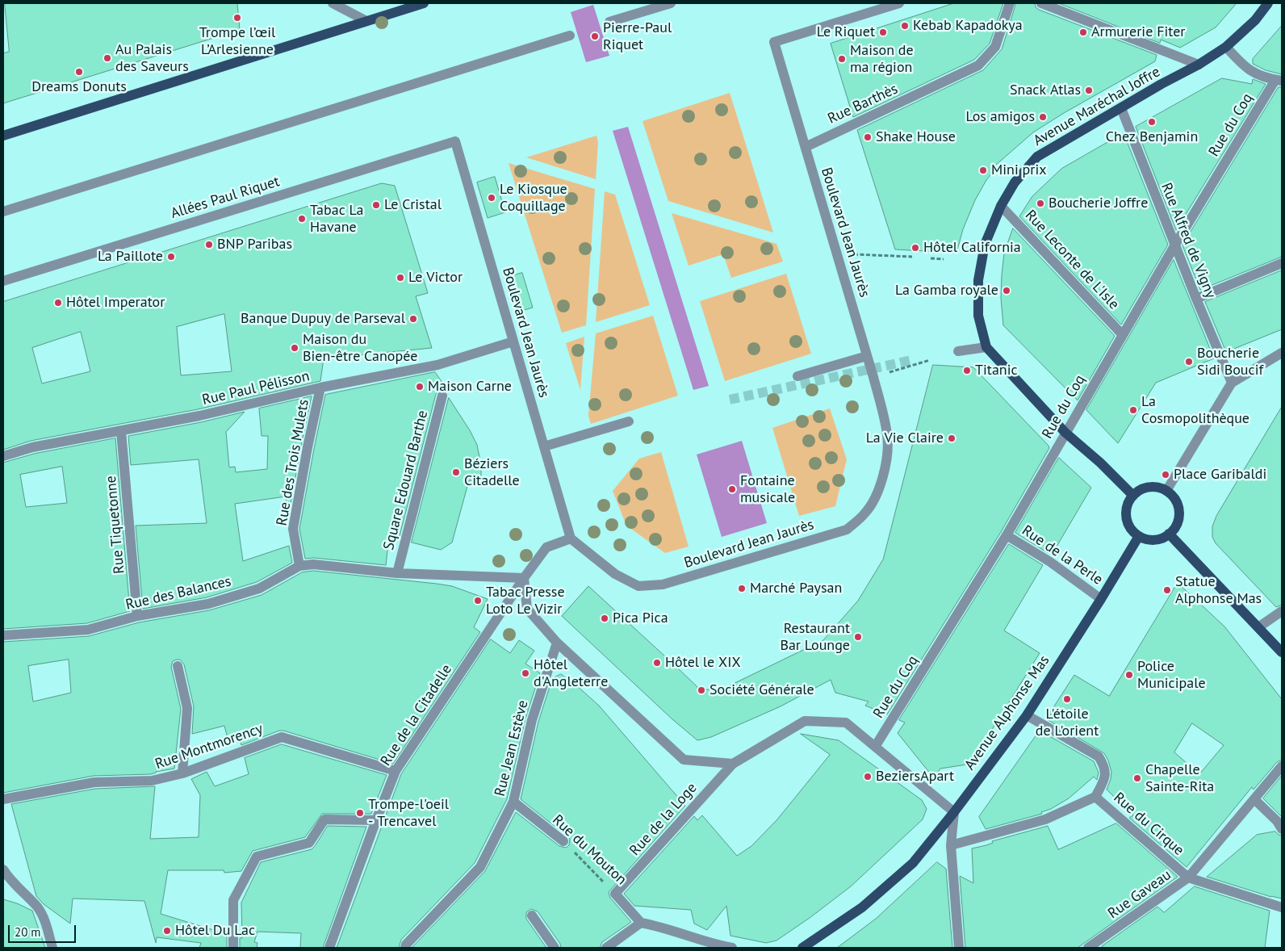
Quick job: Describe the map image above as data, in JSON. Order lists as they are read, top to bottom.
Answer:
{
  "streets": {
    "main road": ["Avenue Maréchal Joffre", "Avenue Alphonse Mas"],
    "street": [
      "Rue Barthès",
      "Rue du Coq",
      "Allées Paul Riquet",
      "Boulevard Jean Jaurès",
      "Rue Alfred de Vigny",
      "Rue Leconte de L'Isle",
      "Rue Paul Pélisson",
      "Rue des Trois Mulets",
      "Square Edouard Barthe",
      "Rue Tiquetonne",
      "Rue de la Perle",
      "Rue des Balances",
      "Rue de la Citadelle",
      "Rue Montmorency",
      "Rue Jean Estève",
      "Rue de la Loge",
      "Rue du Cirque",
      "Rue du Mouton",
      "Rue Gaveau"
    ]
  },
  "crossings": [
    ["Rue Barthès", "Boulevard Jean Jaurès"],
    ["Avenue Maréchal Joffre", "Rue du Coq"],
    ["Avenue Maréchal Joffre", "Rue Alfred de Vigny"],
    ["Avenue Maréchal Joffre", "Rue Leconte de L'Isle"],
    ["Avenue Maréchal Joffre", "Avenue Alphonse Mas"],
    ["Rue du Coq", "Rue Alfred de Vigny"],
    ["Rue du Coq", "Rue Leconte de L'Isle"],
    ["Rue du Coq", "Rue de la Perle"],
    ["Rue du Coq", "Rue de la Loge"],
    ["Allées Paul Riquet", "Boulevard Jean Jaurès"],
    ["Boulevard Jean Jaurès", "Rue Paul Pélisson"],
    ["Boulevard Jean Jaurès", "Rue de la Citadelle"],
    ["Rue Paul Pélisson", "Rue des Trois Mulets"],
    ["Rue Paul Pélisson", "Rue Tiquetonne"],
    ["Rue des Trois Mulets", "Rue des Balances"],
    ["Square Edouard Barthe", "Rue des Balances"],
    ["Rue Tiquetonne", "Rue des Balances"],
    ["Rue de la Perle", "Avenue Alphonse Mas"],
    ["Rue des Balances", "Rue de la Citadelle"],
    ["Avenue Alphonse Mas", "Rue de la Loge"],
    ["Rue de la Citadelle", "Rue Montmorency"],
    ["Rue Jean Estève", "Rue du Mouton"],
    ["Rue de la Loge", "Rue du Mouton"],
    ["Rue du Cirque", "Rue Gaveau"]
  ],
  "places": [
    "Trompe l’œil L’Arlesienne",
    "Kebab Kapadokya",
    "Le Riquet",
    "Armurerie Fiter",
    "Pierre-Paul Riquet",
    "Au Palais des Saveurs",
    "Maison de ma région",
    "Dreams Donuts",
    "Snack Atlas",
    "Los amigos",
    "Chez Benjamin",
    "Shake House",
    "Mini prix",
    "Le Kiosque Coquillage",
    "Boucherie Joffre",
    "Le Cristal",
    "Tabac La Havane",
    "BNP Paribas",
    "Hôtel California",
    "La Paillote",
    "Le Victor",
    "La Gamba royale",
    "Hôtel Imperator",
    "Banque Dupuy de Parseval",
    "Maison du Bien-être Canopée",
    "Boucherie Sidi Boucif",
    "Titanic",
    "Maison Carne",
    "La Cosmopolithèque",
    "La Vie Claire",
    "Béziers Citadelle",
    "Place Garibaldi",
    "Fontaine musicale",
    "Marché Paysan",
    "Statue Alphonse Mas",
    "Tabac Presse Loto Le Vizir",
    "Pica Pica",
    "Restaurant Bar Lounge",
    "Hôtel le XIX",
    "Hôtel d'Angleterre",
    "Police Municipale",
    "Société Générale",
    "L'étoile de L'orient",
    "BeziersApart",
    "Chapelle Sainte-Rita",
    "Trompe-l'oeil - Trencavel",
    "Hôtel Du Lac"
  ],
  "scale_bar": "20 m"
}
